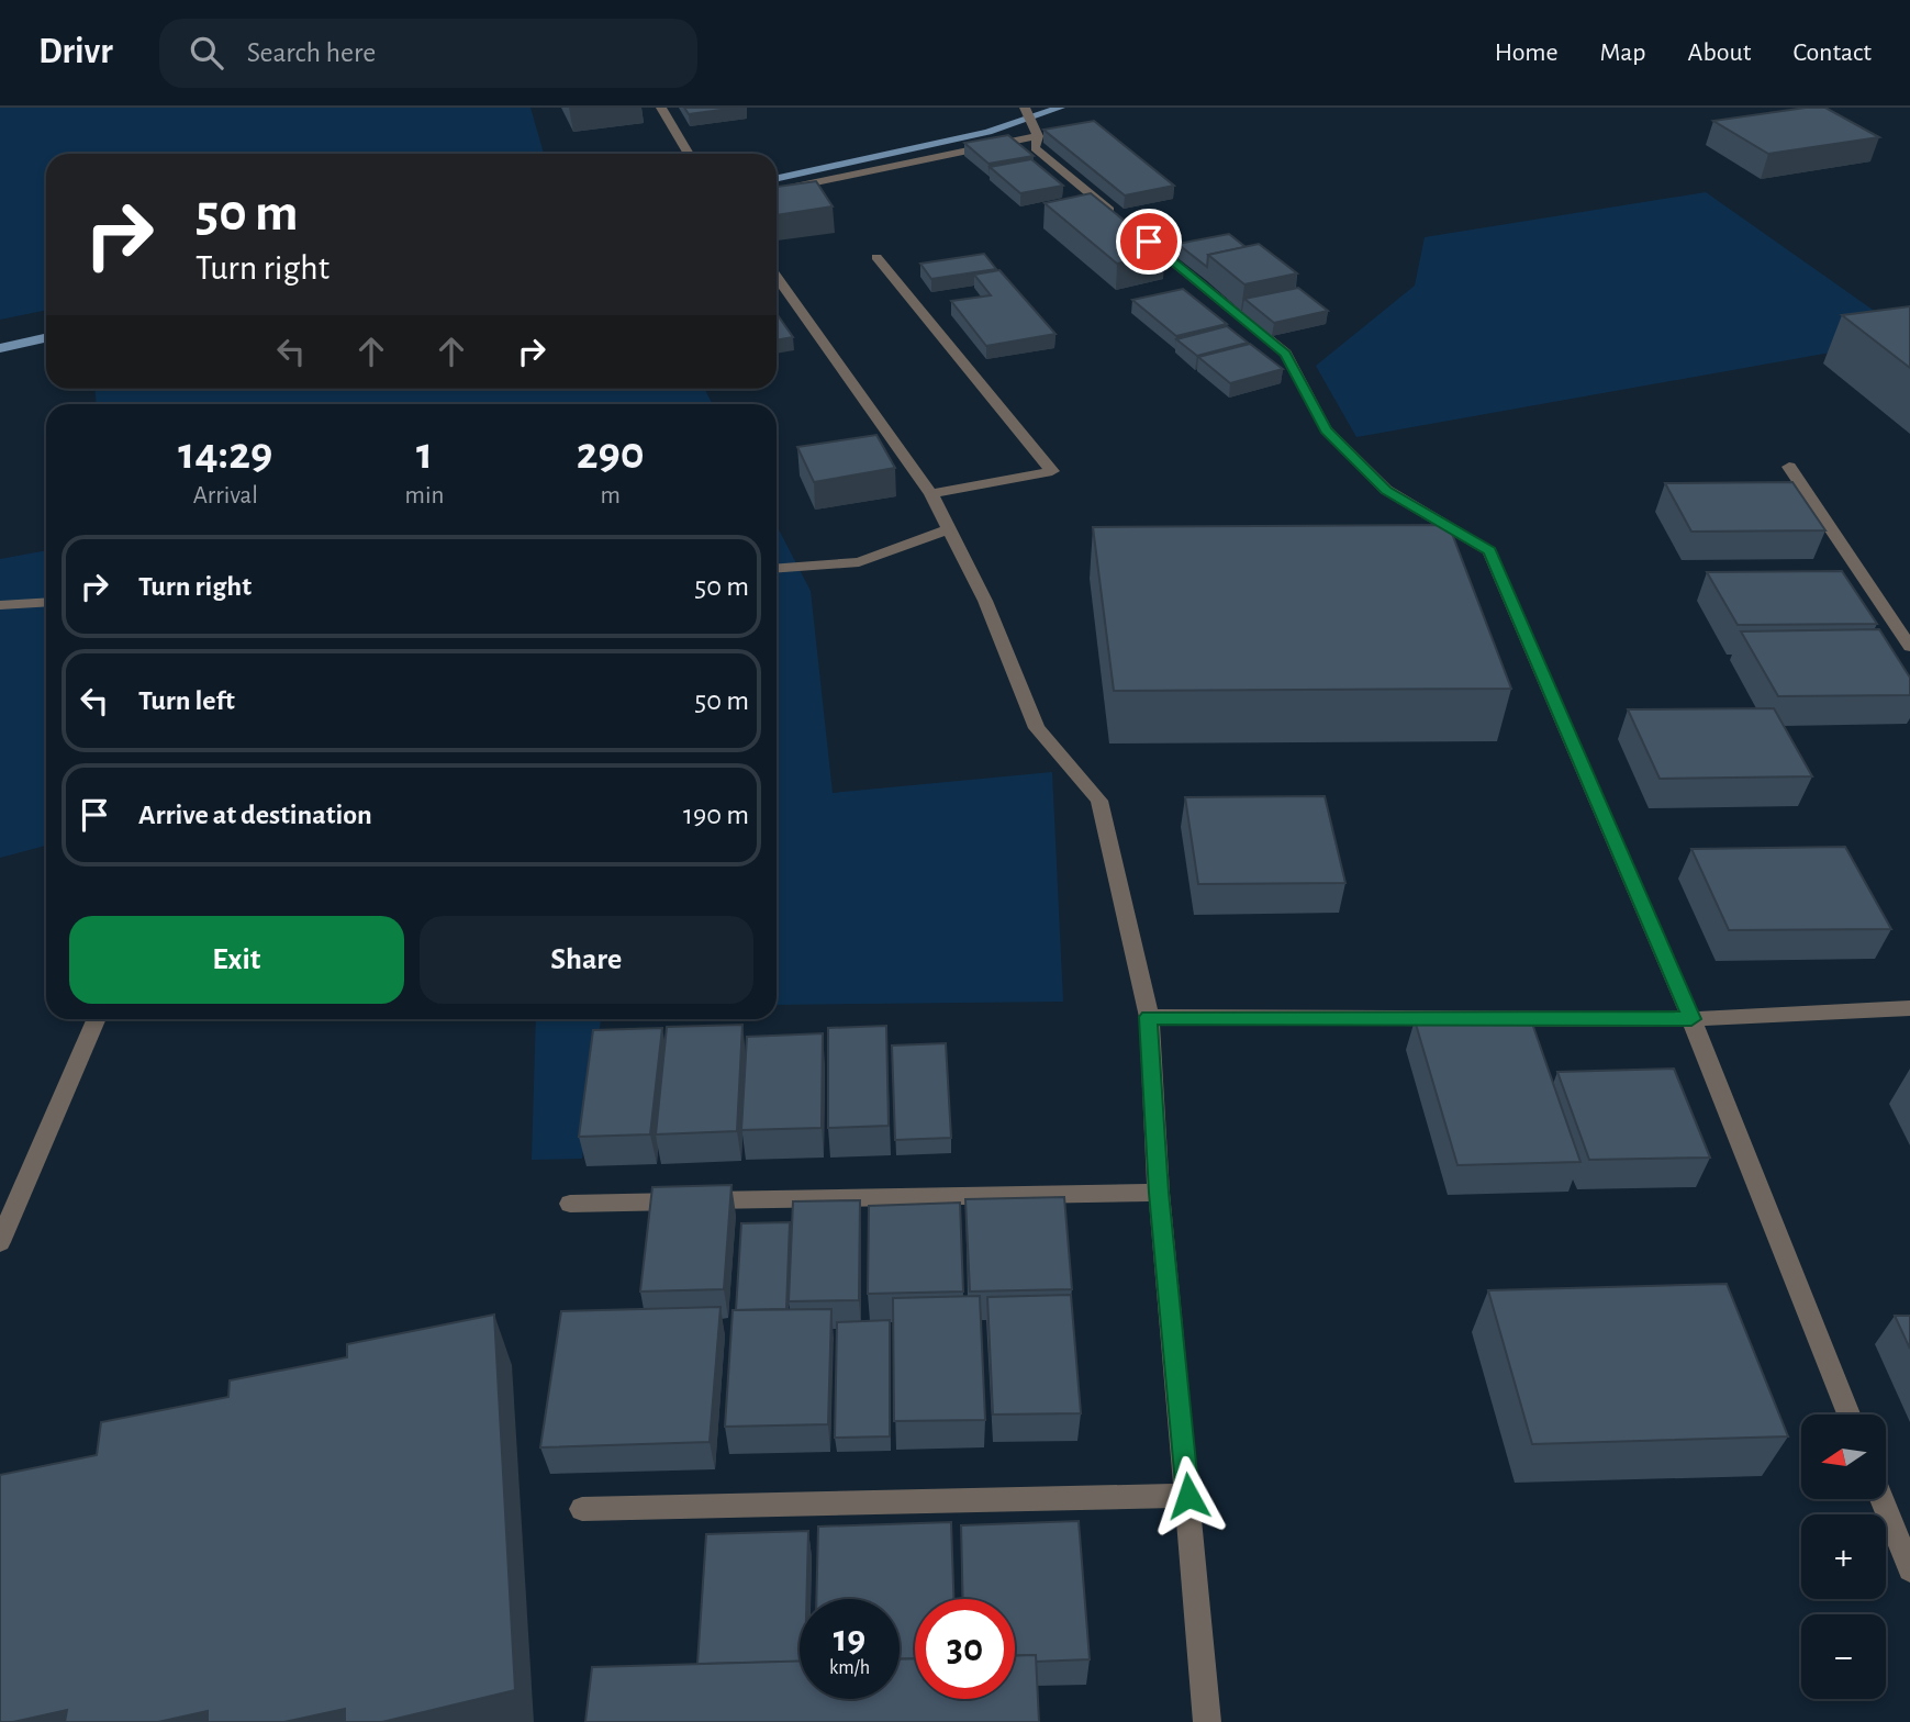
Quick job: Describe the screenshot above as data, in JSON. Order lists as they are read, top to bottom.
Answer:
{
  "north": "left",
  "page": {
    "header": "Drivr",
    "search": "Search here",
    "nav": [
      "Home",
      "Map",
      "About",
      "Contact"
    ],
    "turn": ["50 m", "Turn right"],
    "eta": [
      "14:29",
      "Arrival",
      "1",
      "min",
      "290",
      "m"
    ],
    "list": [
      {
        "name": "Turn right",
        "value": "50 m"
      },
      {
        "name": "Turn left",
        "value": "50 m"
      },
      {
        "name": "Arrive at destination",
        "value": "190 m"
      }
    ],
    "buttons": ["Exit", "Share"],
    "map_buttons": ["+", "−"],
    "speed": "19 km/h",
    "limit": "30"
  }
}
